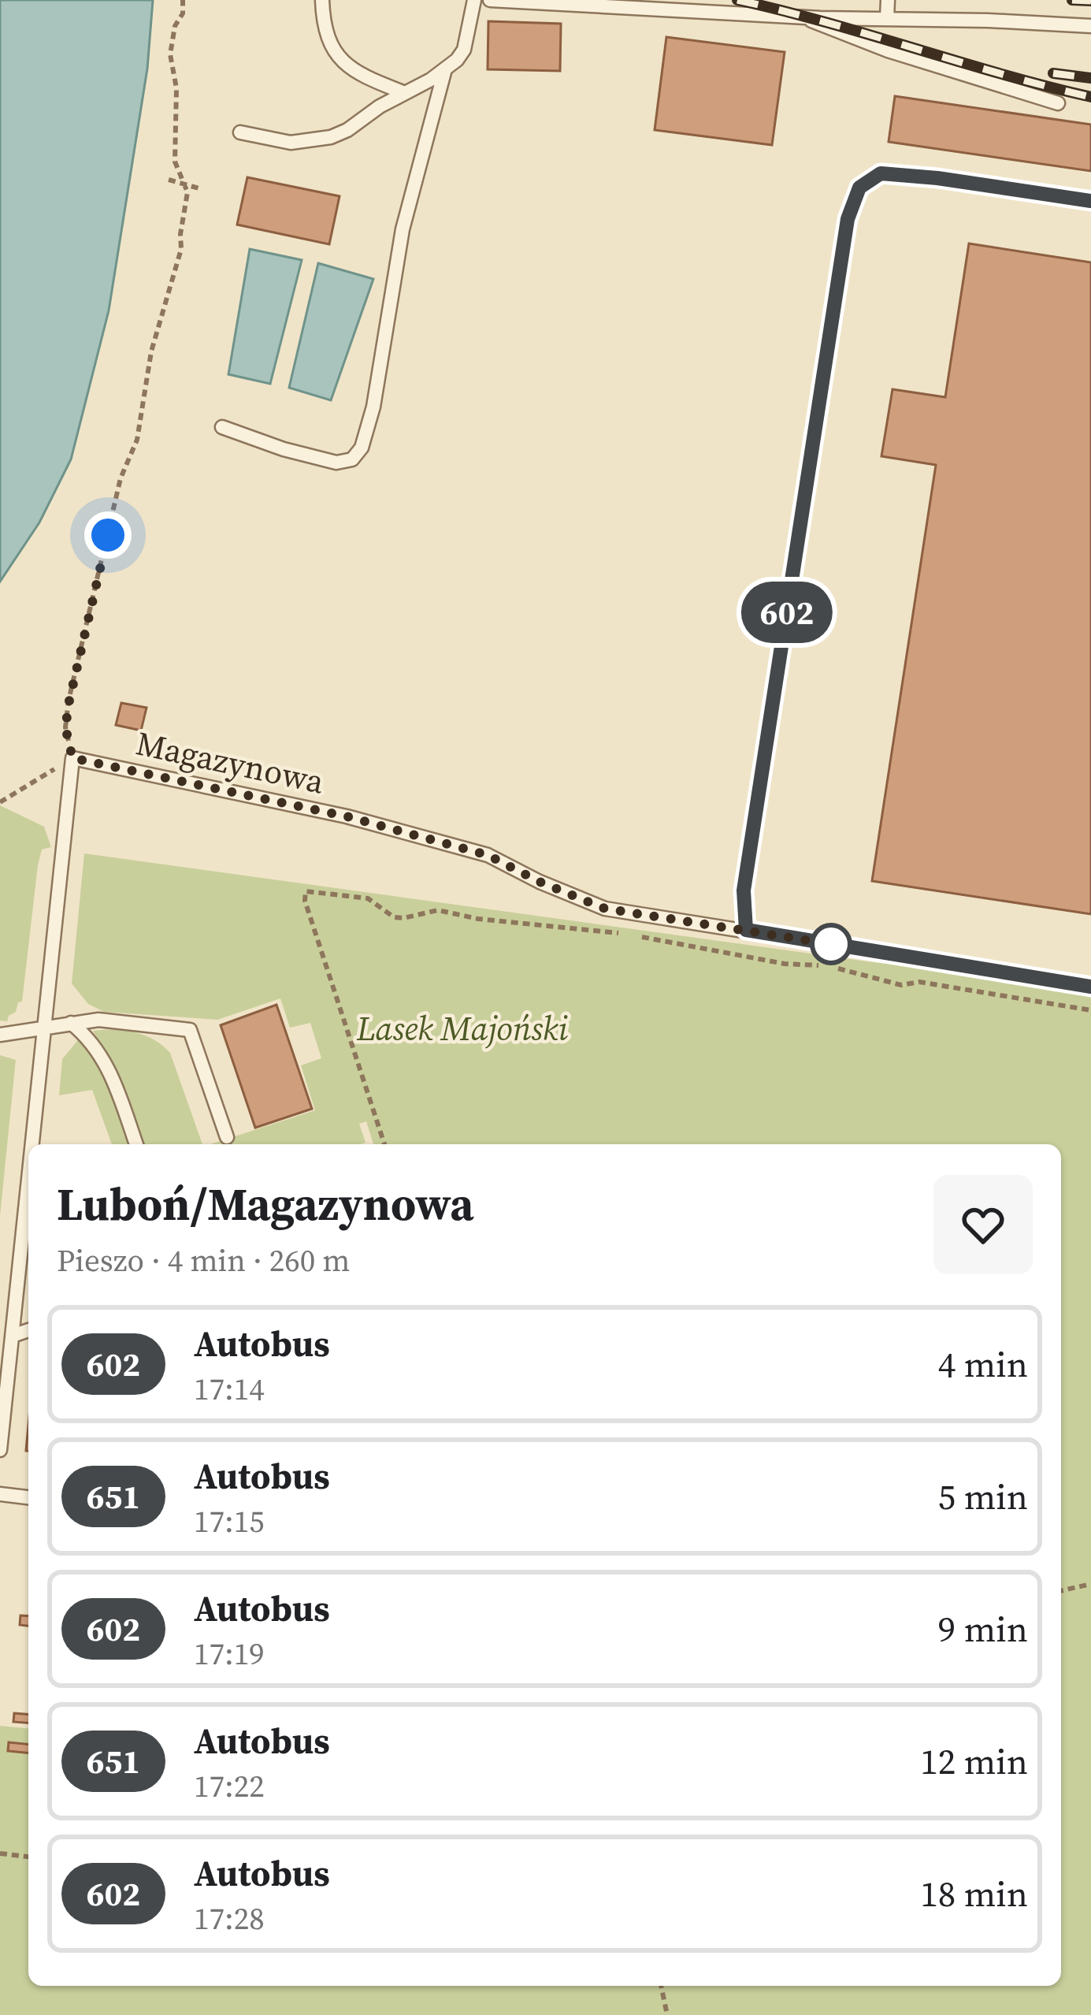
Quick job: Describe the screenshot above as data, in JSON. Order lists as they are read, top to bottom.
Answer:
{
  "streets": {
    "lane": ["Magazynowa"]
  },
  "parks": ["Lasek Majoński"],
  "lines": ["bus line 602"],
  "page": {
    "on_map": "602",
    "heading": ["Luboń/Magazynowa", "Pieszo · 4 min · 260 m"],
    "list": [
      {
        "mark": "602",
        "name": "Autobus",
        "note": "17:14",
        "value": "4 min"
      },
      {
        "mark": "651",
        "name": "Autobus",
        "note": "17:15",
        "value": "5 min"
      },
      {
        "mark": "602",
        "name": "Autobus",
        "note": "17:19",
        "value": "9 min"
      },
      {
        "mark": "651",
        "name": "Autobus",
        "note": "17:22",
        "value": "12 min"
      },
      {
        "mark": "602",
        "name": "Autobus",
        "note": "17:28",
        "value": "18 min"
      }
    ]
  }
}
